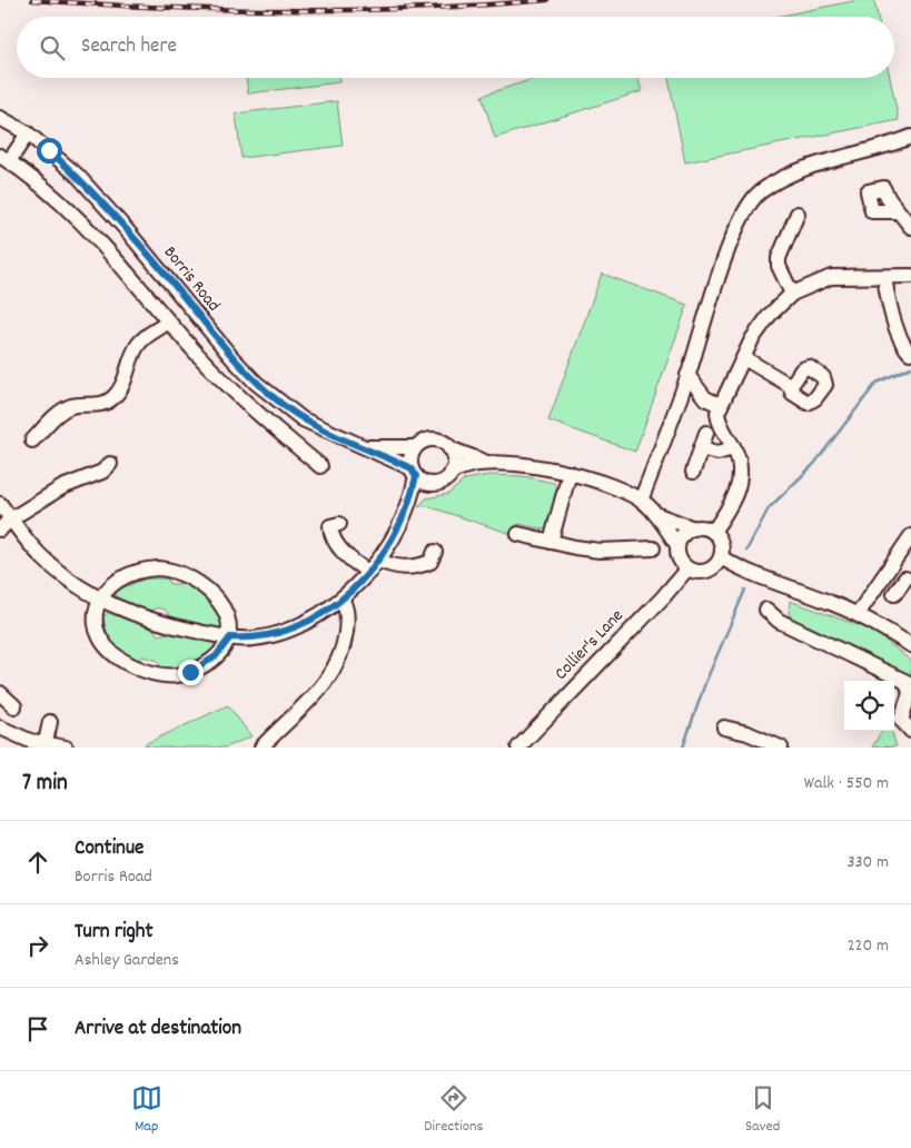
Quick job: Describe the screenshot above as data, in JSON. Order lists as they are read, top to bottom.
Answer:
{
  "streets": {
    "street": ["Borris Road", "Collier's Lane"]
  },
  "page": {
    "search": "Search here",
    "heading": ["7 min", "Walk · 550 m"],
    "list": [
      ["Continue", "Borris Road", "330 m"],
      ["Turn right", "Ashley Gardens", "220 m"],
      "Arrive at destination"
    ],
    "nav": ["Map", "Directions", "Saved"]
  }
}
